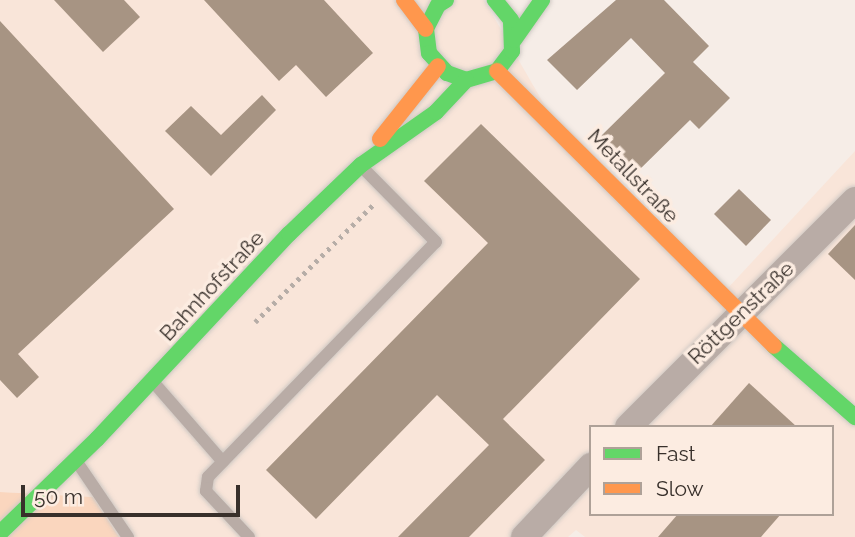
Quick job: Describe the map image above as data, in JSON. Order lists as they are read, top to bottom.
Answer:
{
  "streets": {
    "street": ["Metallstraße", "Bahnhofstraße", "Röttgenstraße"]
  },
  "crossings": [
    ["Metallstraße", "Röttgenstraße"]
  ],
  "legend": ["Fast", "Slow"],
  "scale_bar": "50 m"
}
